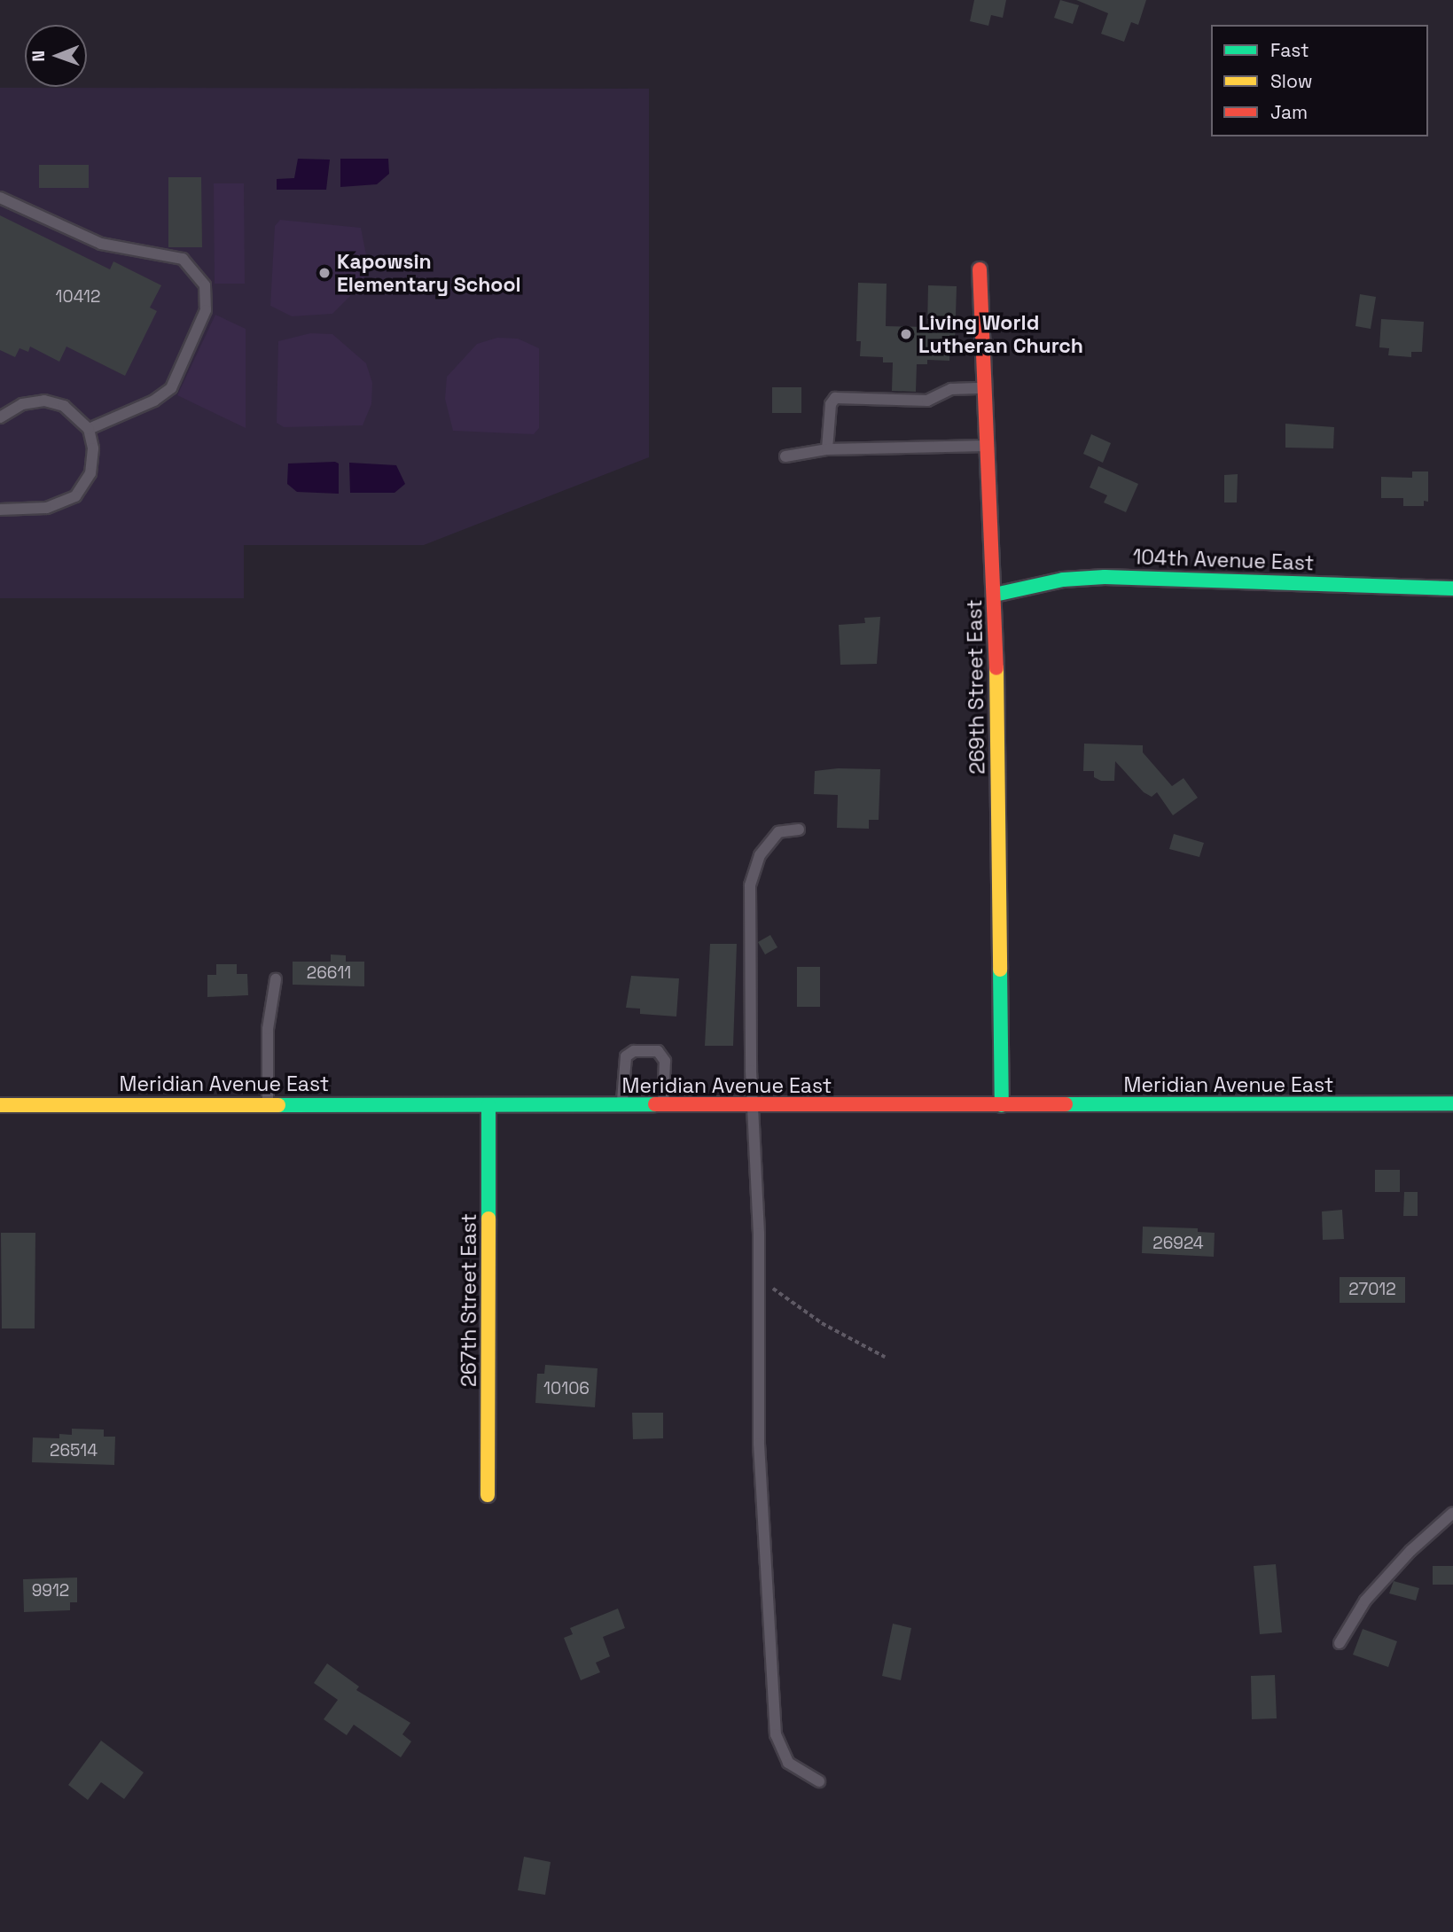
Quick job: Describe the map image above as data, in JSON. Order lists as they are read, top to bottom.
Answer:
{
  "streets": {
    "street": [
      "104th Avenue East",
      "269th Street East",
      "Meridian Avenue East",
      "267th Street East"
    ]
  },
  "crossings": [
    ["104th Avenue East", "269th Street East"],
    ["269th Street East", "Meridian Avenue East"],
    ["Meridian Avenue East", "267th Street East"]
  ],
  "places": ["Kapowsin Elementary School", "Living World Lutheran Church"],
  "house_numbers": [
    "10412",
    "26611",
    "26924",
    "27012",
    "10106",
    "26514",
    "9912"
  ],
  "legend": ["Fast", "Slow", "Jam"],
  "north": "left"
}
